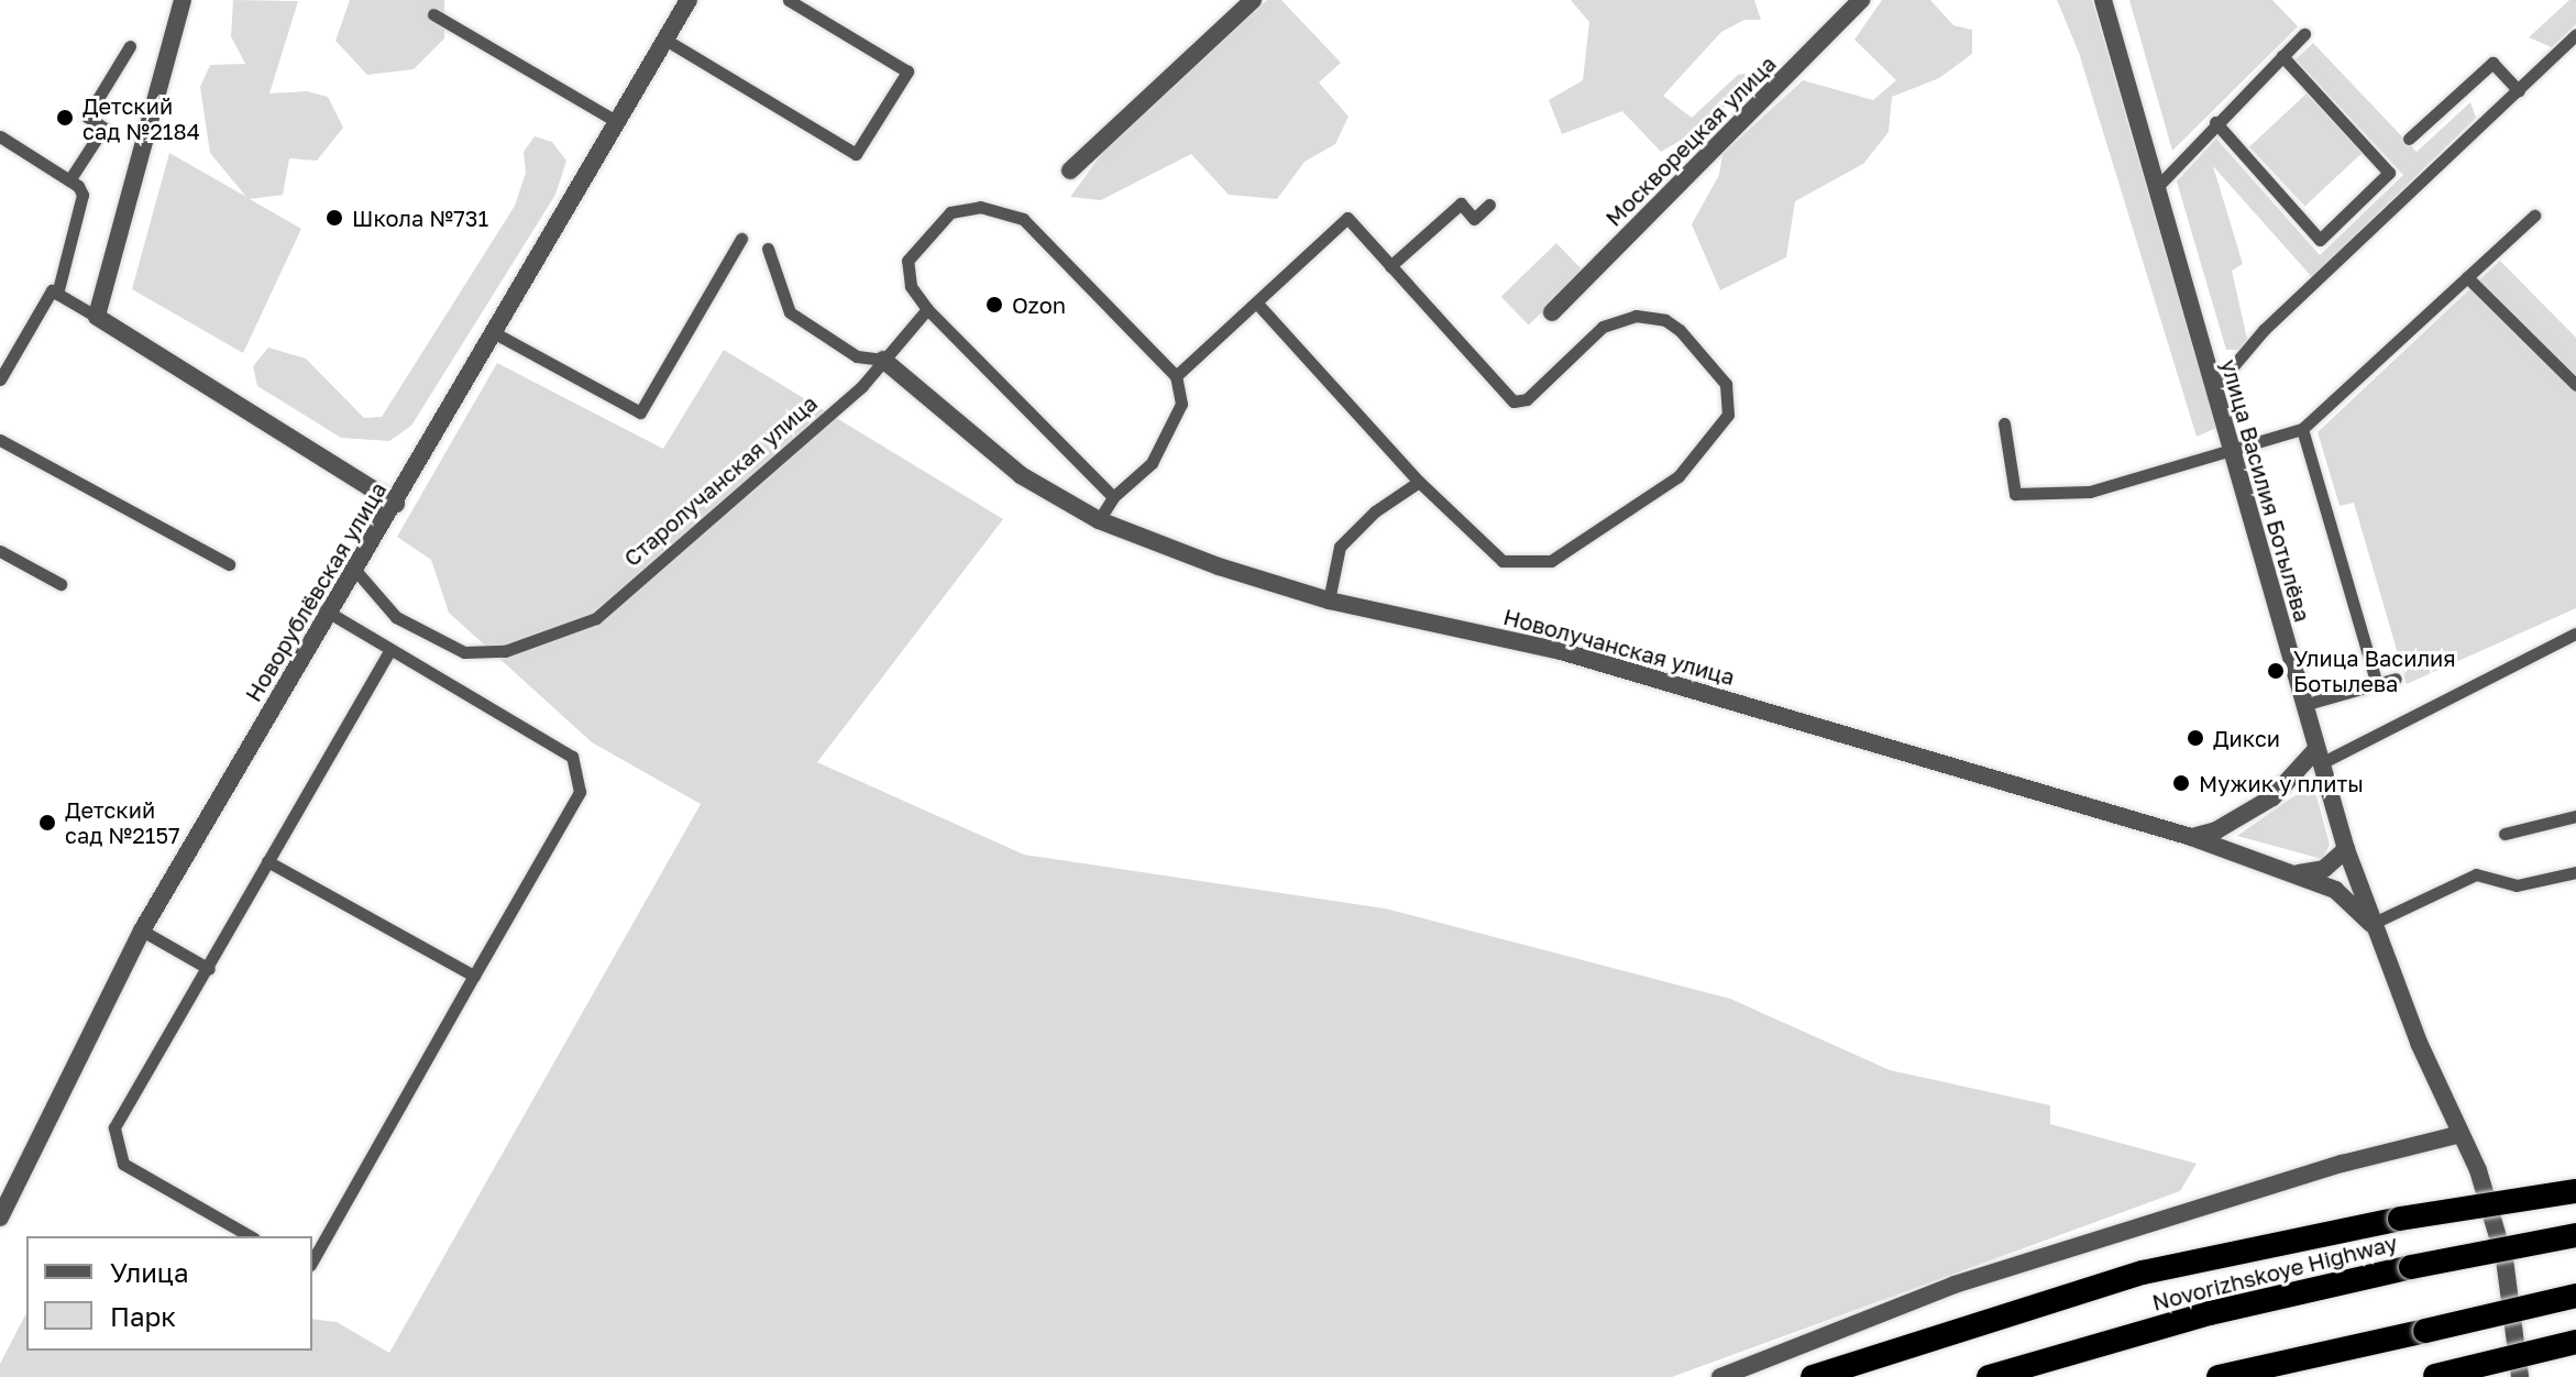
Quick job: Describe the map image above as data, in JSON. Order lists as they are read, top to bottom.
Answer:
{
  "streets": {
    "highway": ["Novorizhskoye Highway"],
    "street": [
      "Москворецкая улица",
      "улица Василия Ботылёва",
      "Новорублёвская улица",
      "Новолучанская улица"
    ],
    "lane": ["Старолучанская улица"]
  },
  "crossings": [
    ["Старолучанская улица", "Новорублёвская улица"],
    ["Старолучанская улица", "Новолучанская улица"],
    ["улица Василия Ботылёва", "Новолучанская улица"]
  ],
  "places": [
    "Детский сад №2184",
    "Школа №731",
    "Ozon",
    "Улица Василия Ботылева",
    "Дикси",
    "Мужик у плиты",
    "Детский сад №2157"
  ],
  "legend": ["Улица", "Парк"]
}
